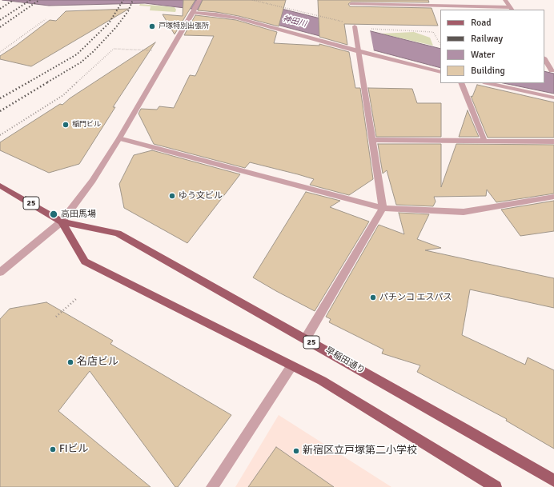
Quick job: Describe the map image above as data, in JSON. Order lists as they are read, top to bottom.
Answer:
{
  "streets": {
    "main road": ["25", "早稲田通り"]
  },
  "water": ["神田川"],
  "places": [
    "戸塚特別出張所",
    "稲門ビル",
    "ゆう文ビル",
    "高田馬場",
    "パチンコ エスパス",
    "名店ビル",
    "FIビル",
    "新宿区立戸塚第二小学校"
  ],
  "legend": [
    "Road",
    "Railway",
    "Water",
    "Building"
  ]
}
